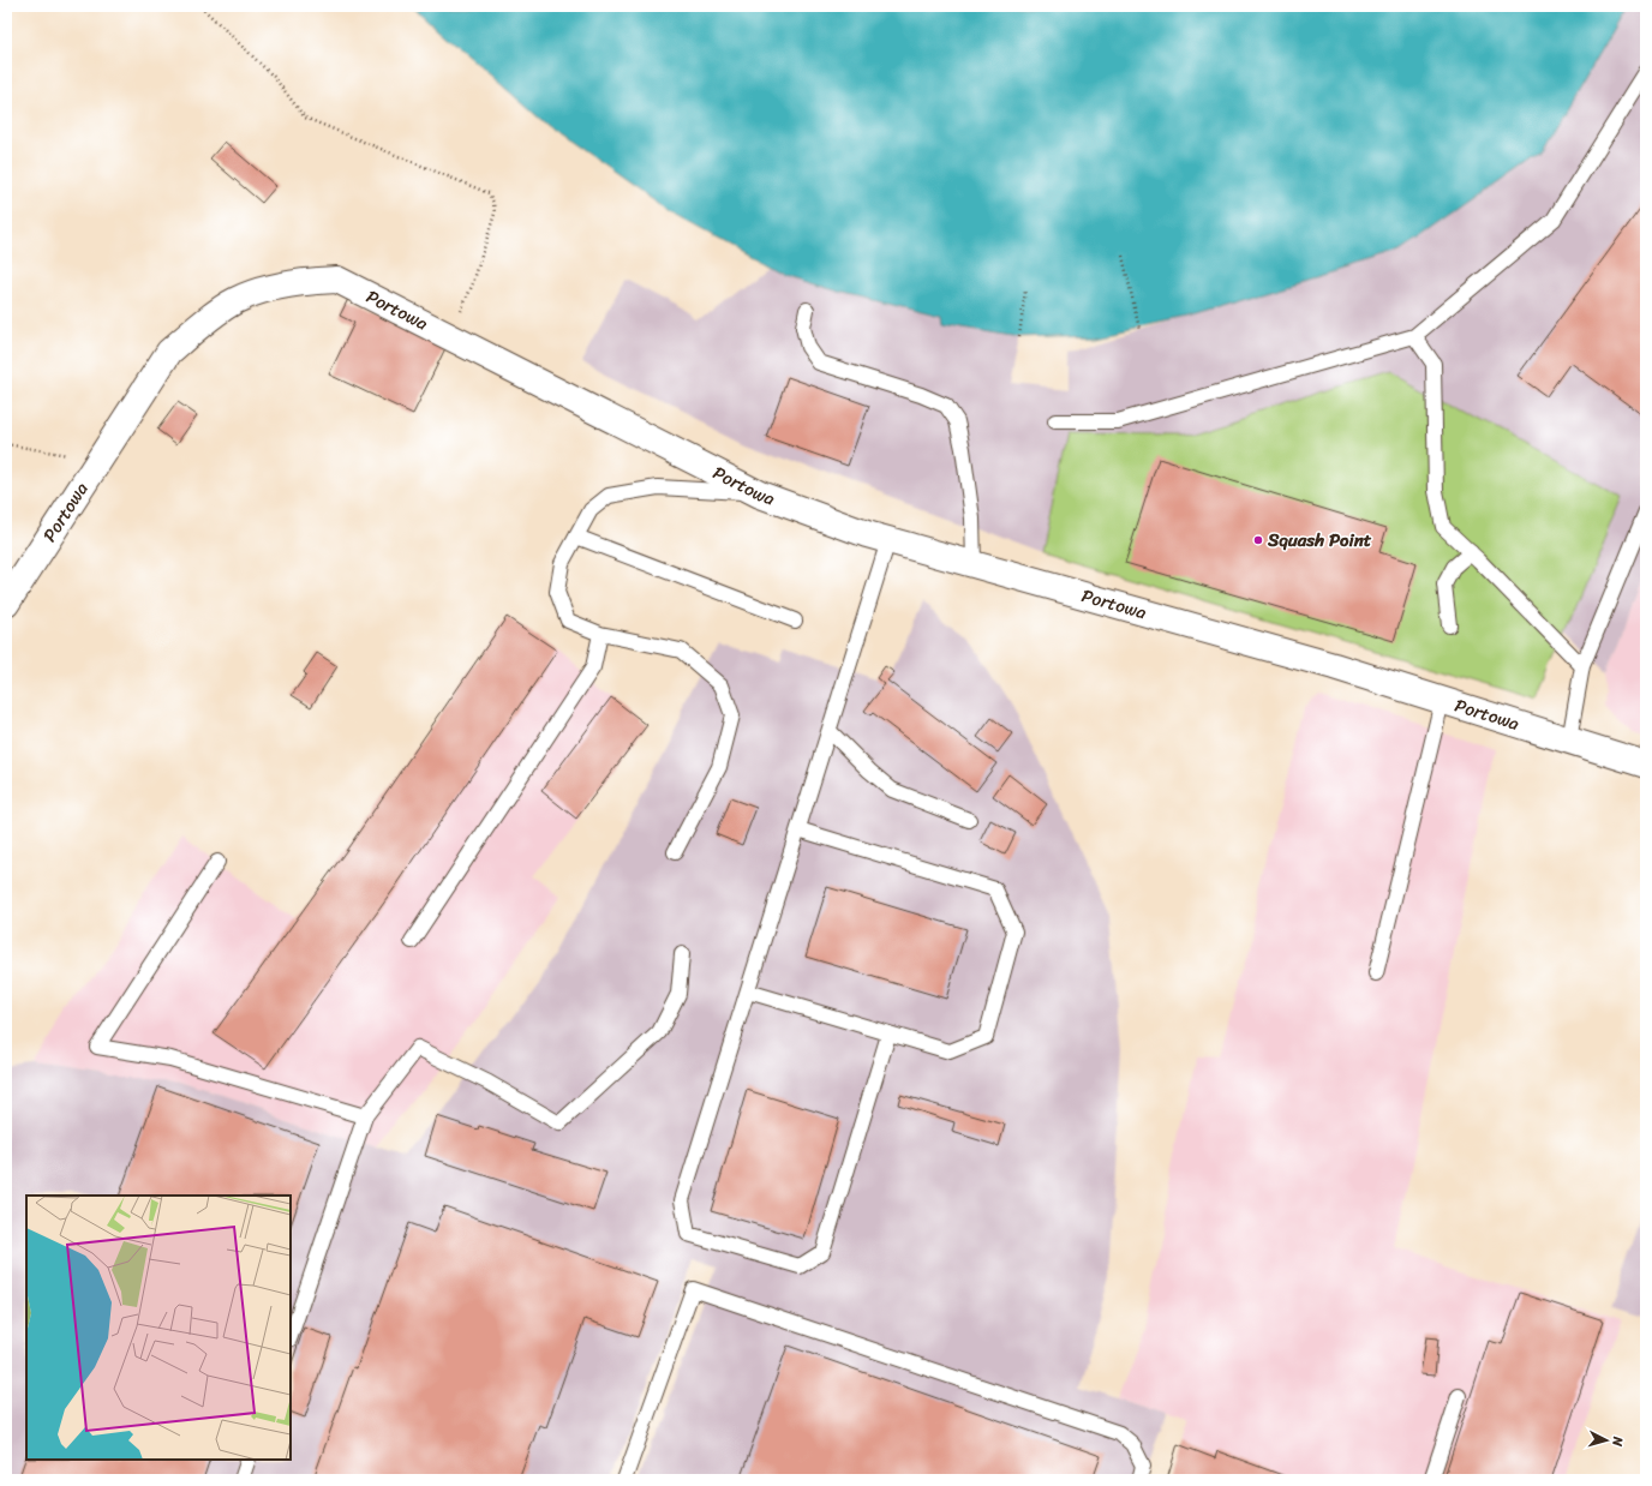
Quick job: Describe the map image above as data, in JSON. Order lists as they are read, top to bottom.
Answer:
{
  "streets": {
    "street": ["Portowa"]
  },
  "places": ["Squash Point"],
  "north": "right"
}
